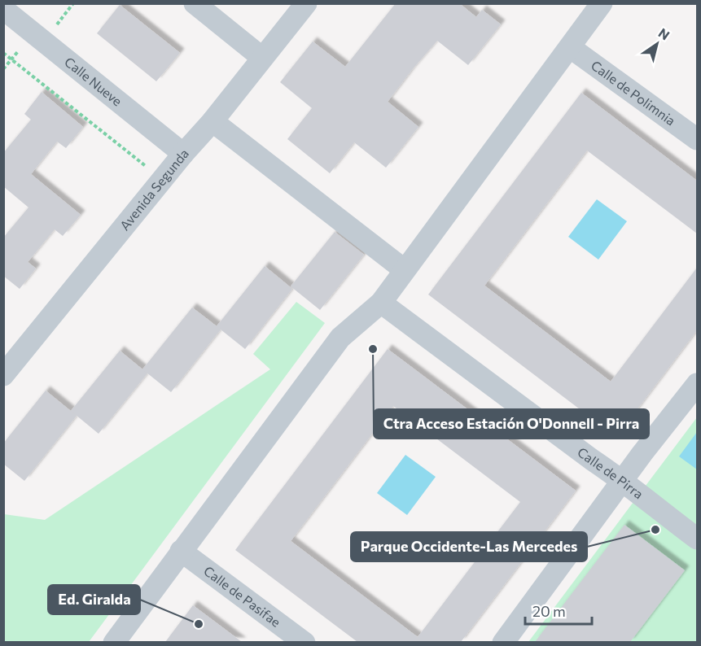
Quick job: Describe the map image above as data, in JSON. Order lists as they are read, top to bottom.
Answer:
{
  "streets": {
    "street": [
      "Calle Nueve",
      "Calle de Polimnia",
      "Avenida Segunda",
      "Calle de Pirra",
      "Calle de Pasifae"
    ]
  },
  "crossings": [
    ["Calle Nueve", "Avenida Segunda"]
  ],
  "places": ["Ctra Acceso Estación O'Donnell - Pirra", "Parque Occidente-Las Mercedes", "Ed. Giralda"],
  "scale_bar": "20 m",
  "north": "top right"
}
